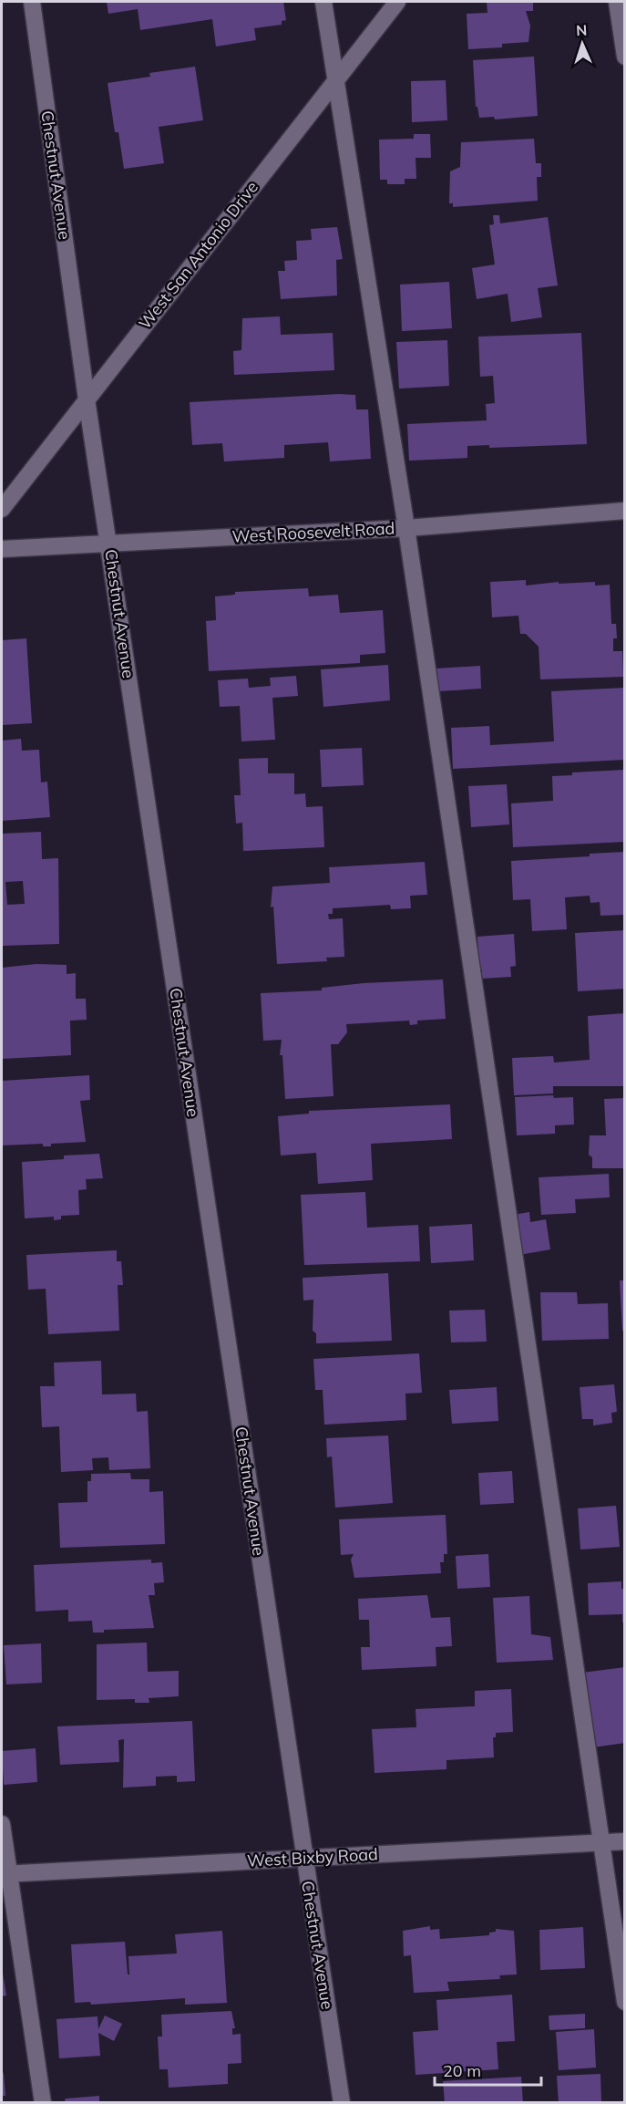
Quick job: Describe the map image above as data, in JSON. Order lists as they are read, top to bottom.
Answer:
{
  "streets": {
    "street": [
      "Chestnut Avenue",
      "West San Antonio Drive",
      "West Roosevelt Road",
      "West Bixby Road"
    ]
  },
  "crossings": [
    ["Chestnut Avenue", "West San Antonio Drive"],
    ["Chestnut Avenue", "West Roosevelt Road"],
    ["Chestnut Avenue", "West Bixby Road"]
  ],
  "scale_bar": "20 m",
  "north": "top"
}
